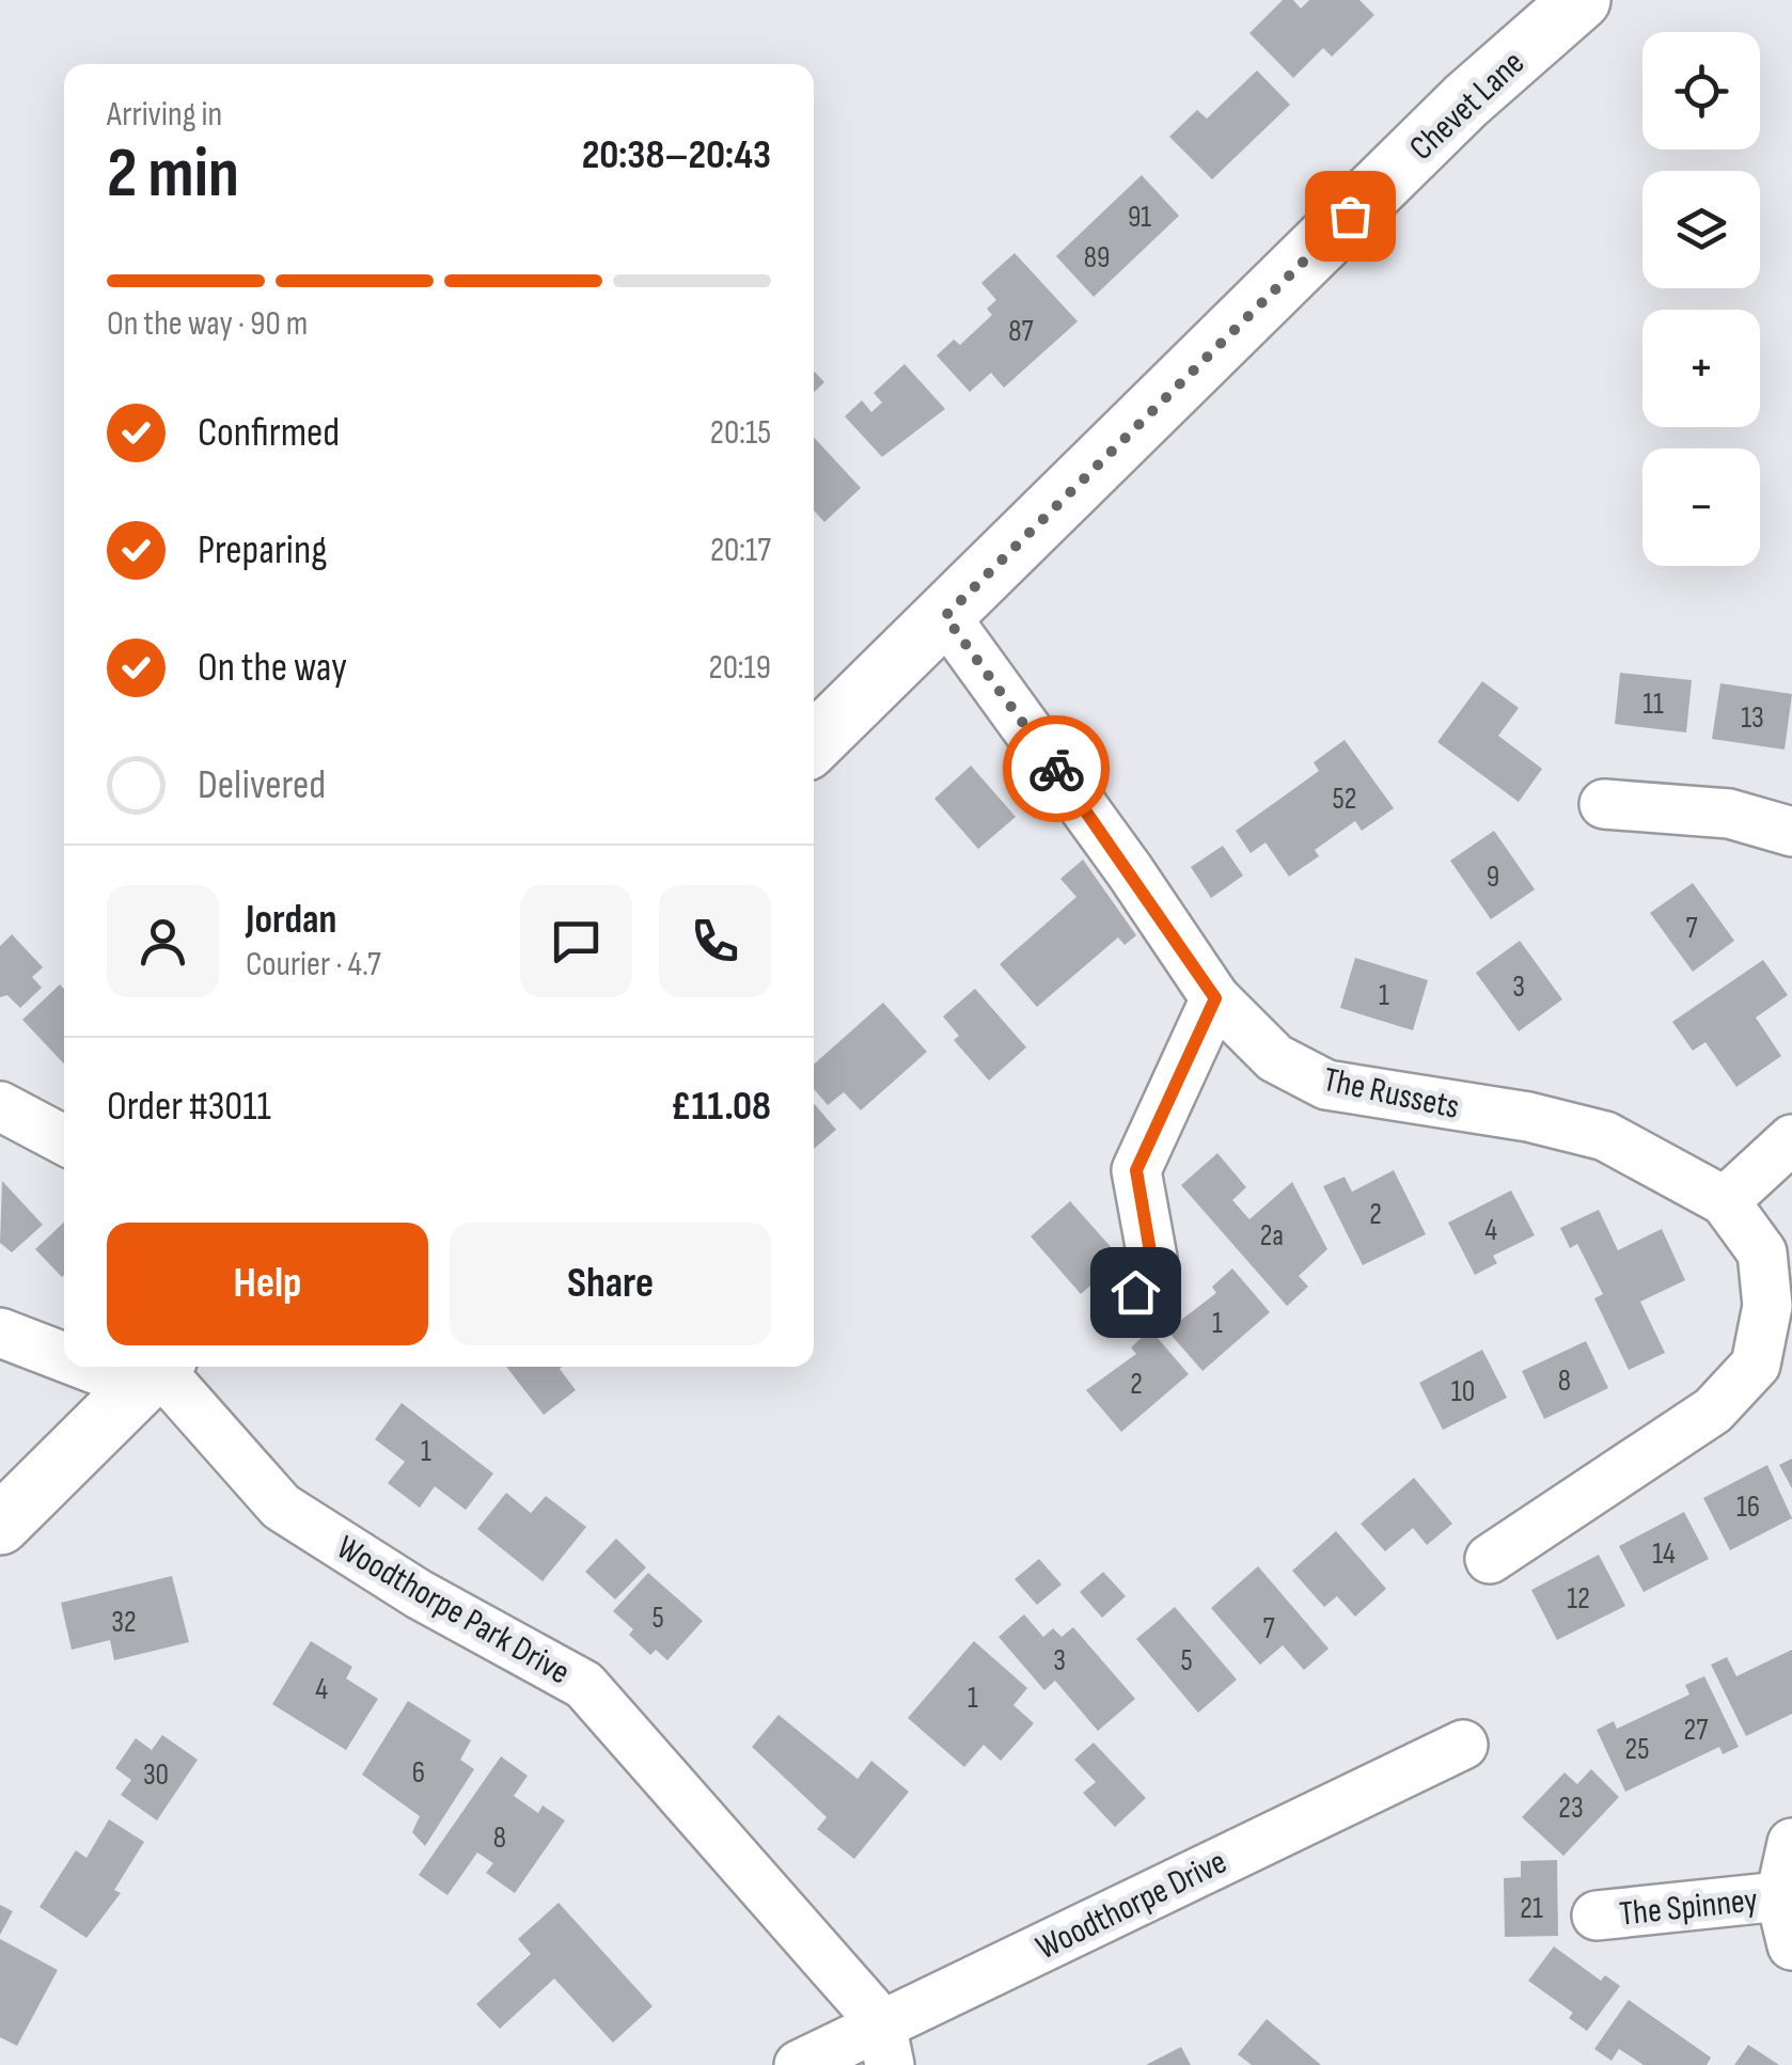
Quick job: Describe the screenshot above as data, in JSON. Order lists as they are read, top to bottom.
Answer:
{
  "streets": {
    "main road": ["Chevet Lane"],
    "street": [
      "The Russets",
      "Woodthorpe Park Drive",
      "Woodthorpe Drive",
      "The Spinney"
    ]
  },
  "crossings": [
    ["Chevet Lane", "The Russets"],
    ["Woodthorpe Park Drive", "Woodthorpe Drive"]
  ],
  "house_numbers": [
    "91",
    "89",
    "87",
    "11",
    "13",
    "52",
    "9",
    "7",
    "3",
    "1",
    "2",
    "4",
    "2a",
    "1",
    "8",
    "2",
    "10",
    "1",
    "16",
    "14",
    "12",
    "5",
    "32",
    "7",
    "3",
    "5",
    "4",
    "1",
    "27",
    "25",
    "6",
    "30",
    "23",
    "8",
    "21"
  ],
  "page": {
    "map_buttons": ["+", "−"],
    "heading": ["2 min", "Arriving in", "20:38–20:43"],
    "panel": [
      "Jordan",
      "Courier · 4.7",
      "Order #3011",
      "£11.08"
    ],
    "bar": "On the way · 90 m",
    "list": [
      ["Confirmed", "20:15"],
      ["Preparing", "20:17"],
      ["On the way", "20:19"],
      "Delivered"
    ],
    "buttons": ["Help", "Share"]
  }
}
